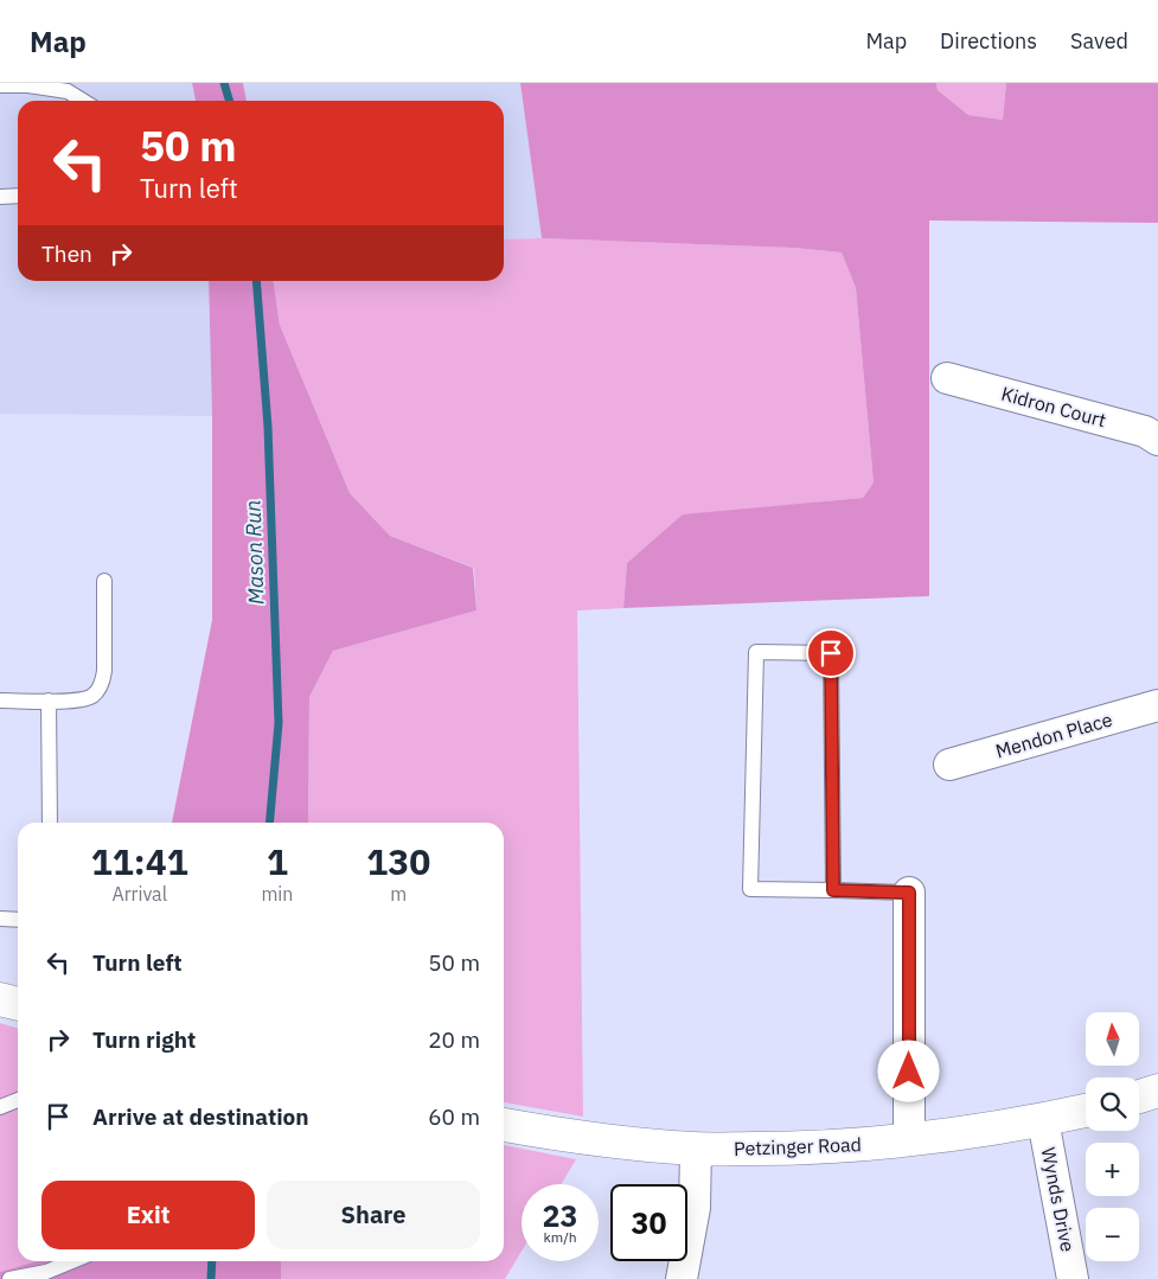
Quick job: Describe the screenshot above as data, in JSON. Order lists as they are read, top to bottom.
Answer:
{
  "streets": {
    "street": [
      "Kidron Court",
      "Mendon Place",
      "Petzinger Road",
      "Wynds Drive"
    ]
  },
  "crossings": [
    ["Petzinger Road", "Wynds Drive"]
  ],
  "water": ["Mason Run"],
  "north": "top",
  "page": {
    "header": "Map",
    "nav": ["Map", "Directions", "Saved"],
    "turn": ["50 m", "Turn left"],
    "then": "Then",
    "eta": [
      "11:41",
      "Arrival",
      "1",
      "min",
      "130",
      "m"
    ],
    "list": [
      {
        "name": "Turn left",
        "value": "50 m"
      },
      {
        "name": "Turn right",
        "value": "20 m"
      },
      {
        "name": "Arrive at destination",
        "value": "60 m"
      }
    ],
    "map_buttons": ["+", "−"],
    "buttons": ["Exit", "Share"],
    "speed": "23 km/h",
    "limit": "30"
  }
}
